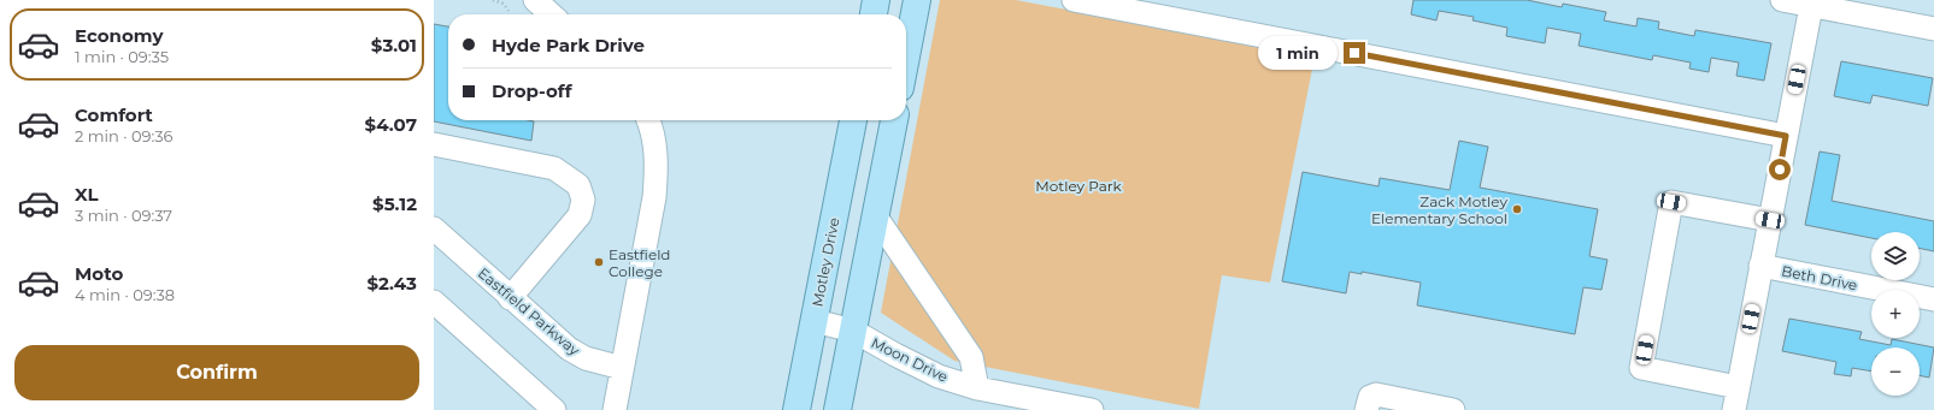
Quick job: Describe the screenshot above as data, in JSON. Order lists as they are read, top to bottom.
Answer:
{
  "streets": {
    "main road": ["Motley Drive"],
    "street": ["Beth Drive", "Eastfield Parkway", "Moon Drive"]
  },
  "crossings": [
    ["Motley Drive", "Moon Drive"]
  ],
  "parks": ["Motley Park"],
  "places": ["Zack Motley Elementary School", "Eastfield College"],
  "page": {
    "list": [
      {
        "name": "Economy",
        "note": "1 min · 09:35",
        "value": "$3.01"
      },
      {
        "name": "Comfort",
        "note": "2 min · 09:36",
        "value": "$4.07"
      },
      {
        "name": "XL",
        "note": "3 min · 09:37",
        "value": "$5.12"
      },
      {
        "name": "Moto",
        "note": "4 min · 09:38",
        "value": "$2.43"
      }
    ],
    "banner": ["Hyde Park Drive", "Drop-off"],
    "bubble": "1 min",
    "map_buttons": ["+", "−"],
    "buttons": "Confirm"
  }
}
